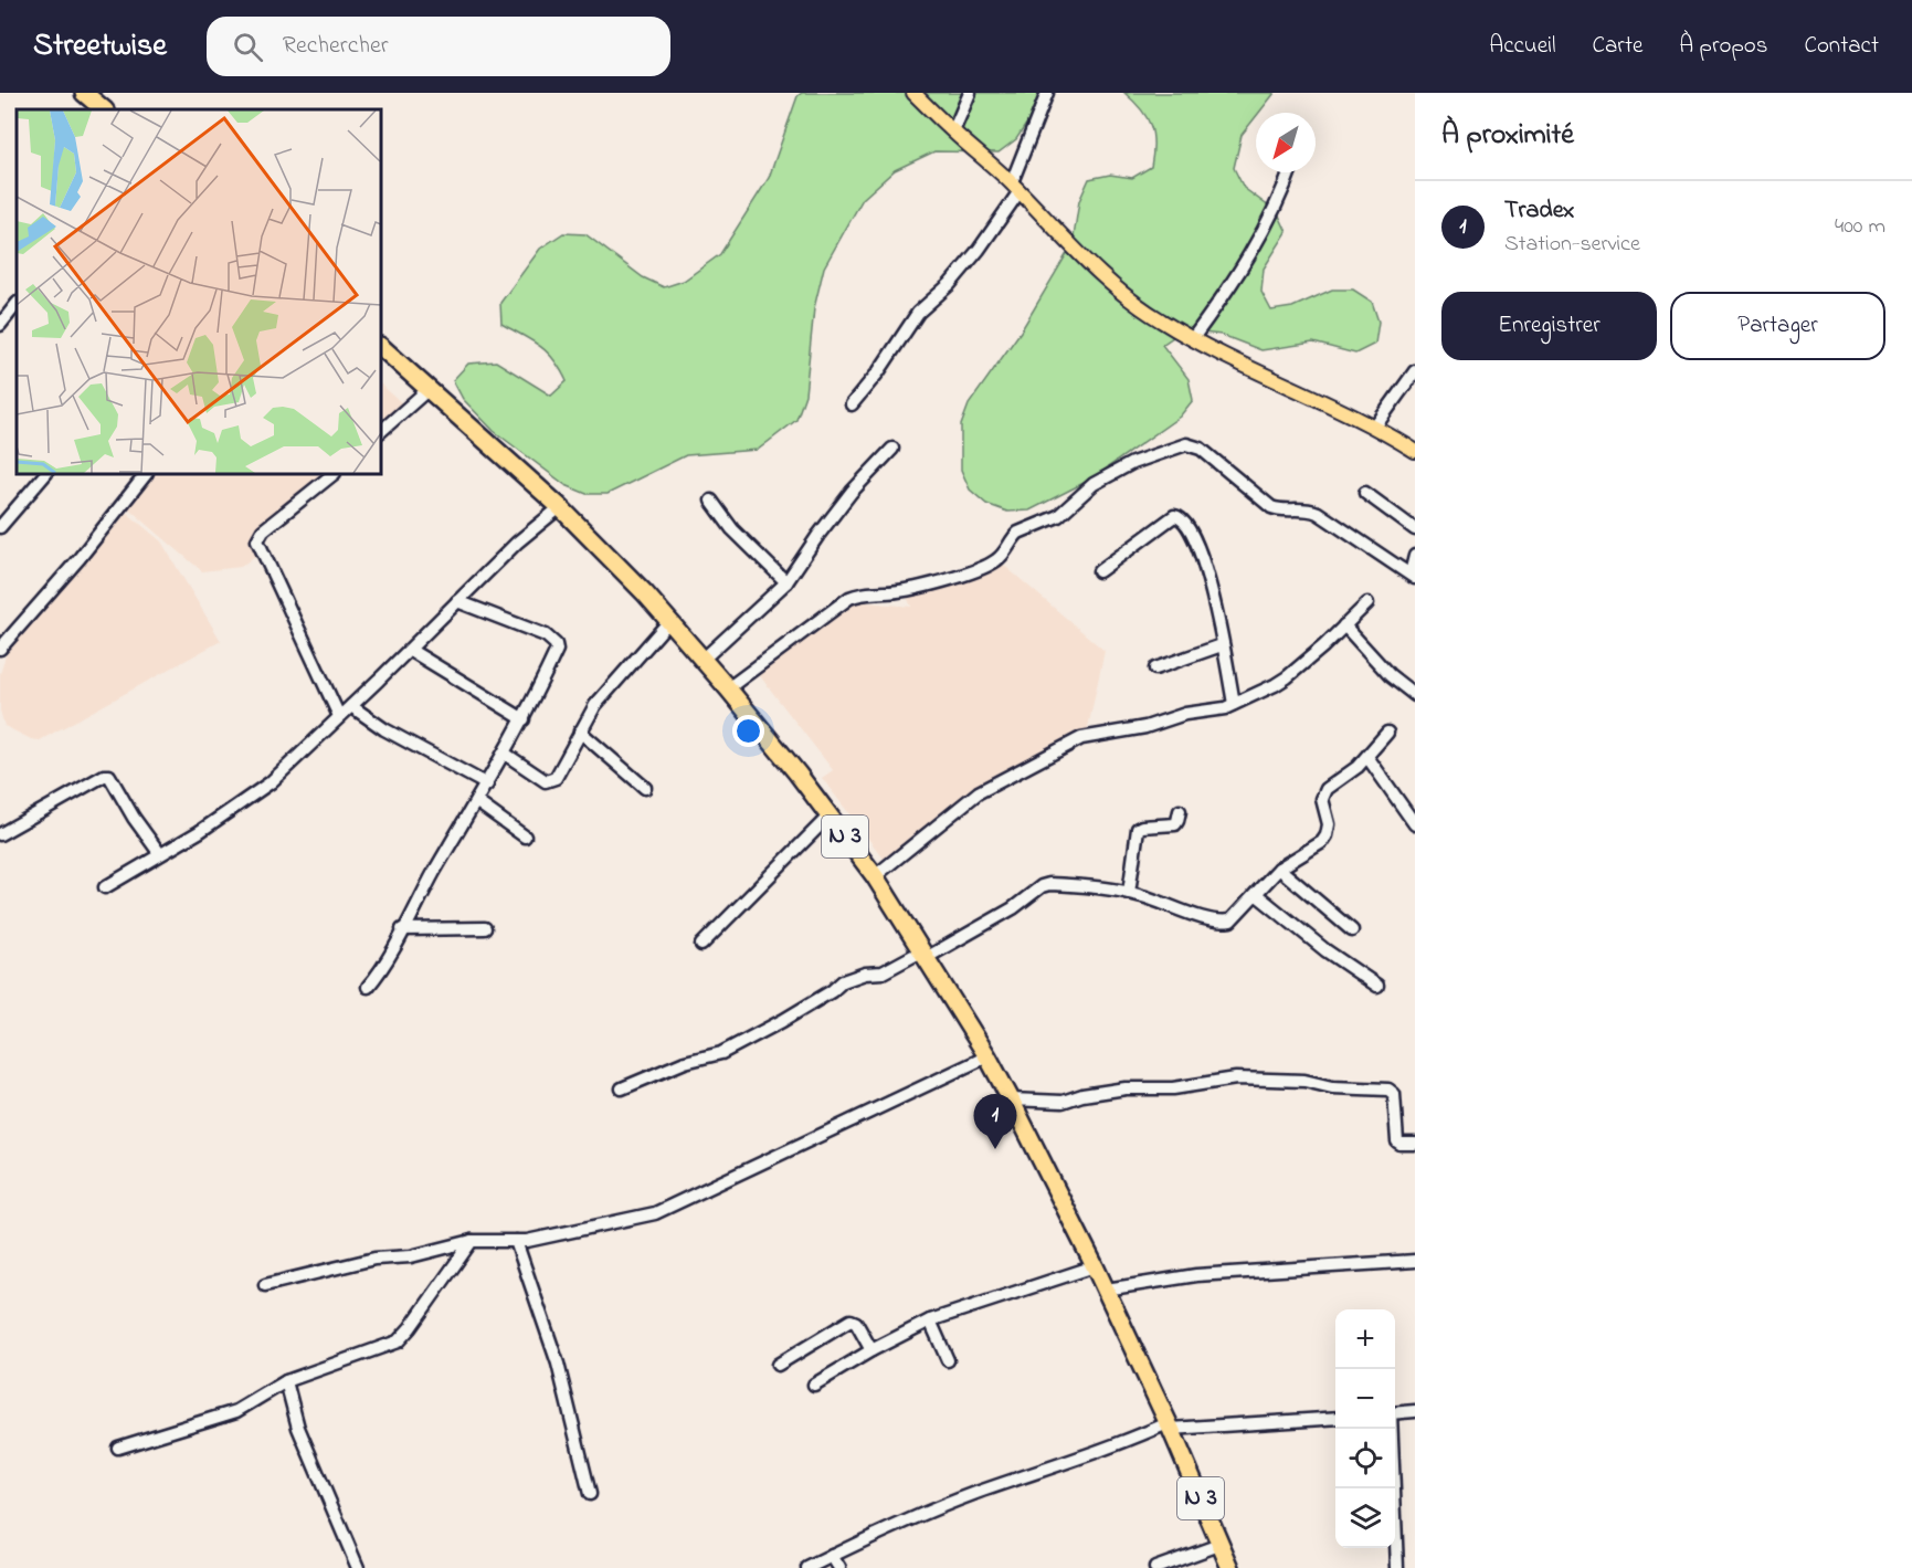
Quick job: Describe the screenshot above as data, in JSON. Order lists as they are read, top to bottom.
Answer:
{
  "streets": {
    "highway": ["N 3"]
  },
  "north": "bottom left",
  "page": {
    "header": "Streetwise",
    "search": "Rechercher",
    "nav": [
      "Accueil",
      "Carte",
      "À propos",
      "Contact"
    ],
    "heading": "À proximité",
    "list": [
      {
        "mark": "1",
        "name": "Tradex",
        "note": "Station-service",
        "value": "400 m"
      }
    ],
    "buttons": ["Enregistrer", "Partager"],
    "pins": "1",
    "map_buttons": ["+", "−"]
  }
}
